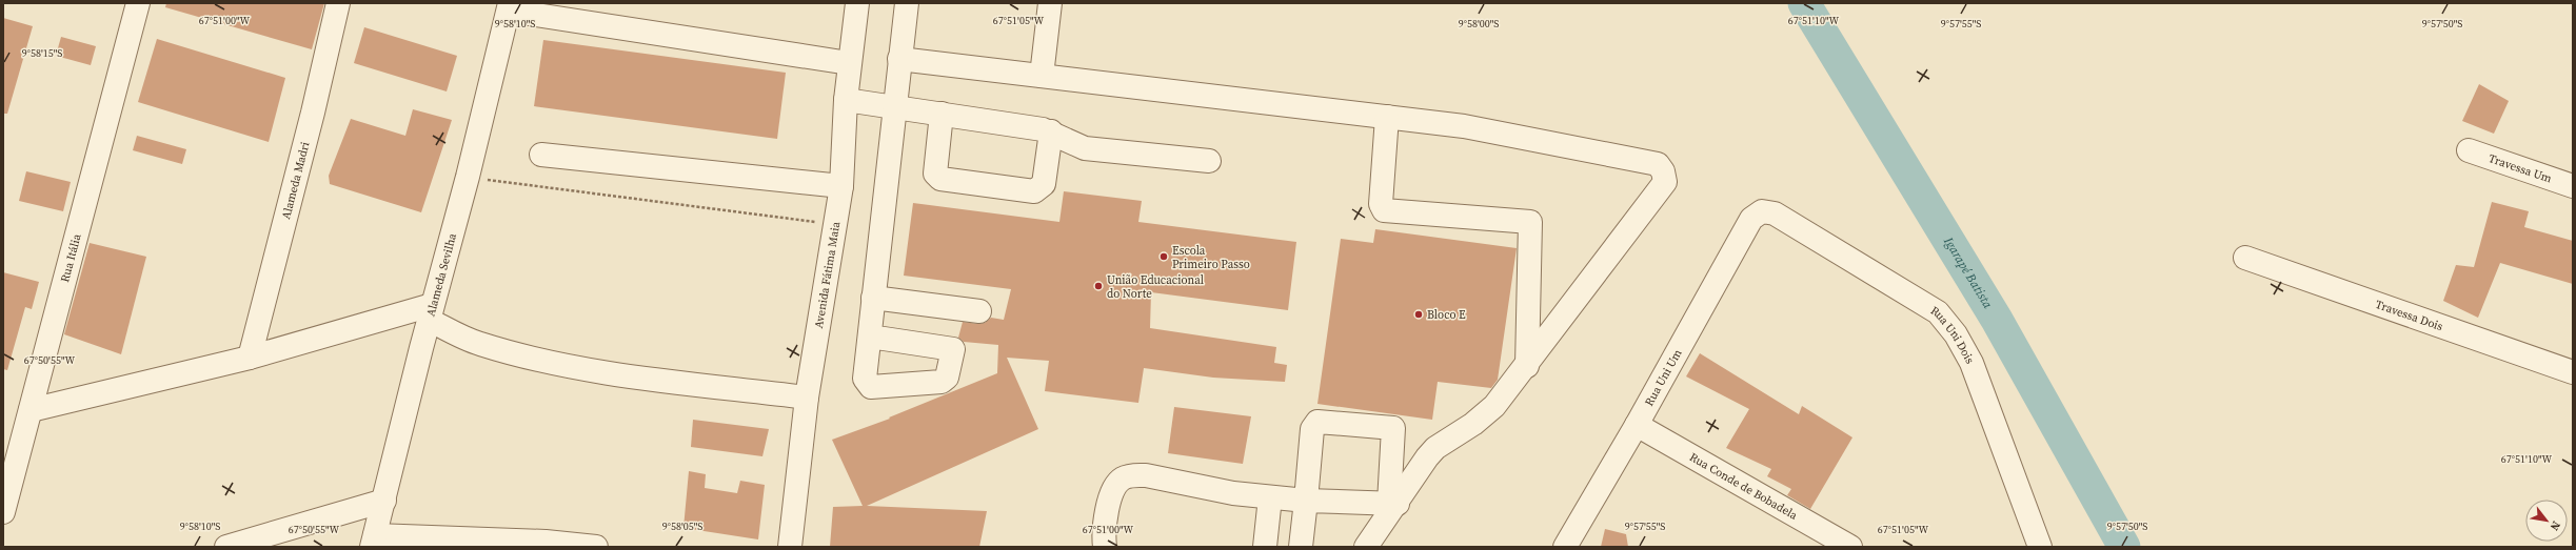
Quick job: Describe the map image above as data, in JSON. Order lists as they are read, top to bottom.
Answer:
{
  "streets": {
    "street": [
      "Travessa Um",
      "Alameda Madri",
      "Rua Itália",
      "Alameda Sevilha",
      "Avenida Fátima Maia",
      "Travessa Dois",
      "Rua Uni Dois",
      "Rua Uni Um",
      "Rua Conde de Bobadela"
    ]
  },
  "crossings": [
    ["Rua Uni Dois", "Rua Uni Um"],
    ["Rua Uni Um", "Rua Conde de Bobadela"]
  ],
  "water": ["Igarapé Batista"],
  "places": ["Escola Primeiro Passo", "União Educacional do Norte", "Bloco E"],
  "north": "bottom right",
  "coordinates": [
    "67°51'00\"W",
    "67°51'05\"W",
    "67°51'10\"W",
    "9°58'10\"S",
    "9°58'00\"S",
    "9°57'55\"S",
    "9°57'50\"S",
    "9°58'15\"S",
    "67°50'55\"W",
    "9°58'05\"S"
  ]
}
